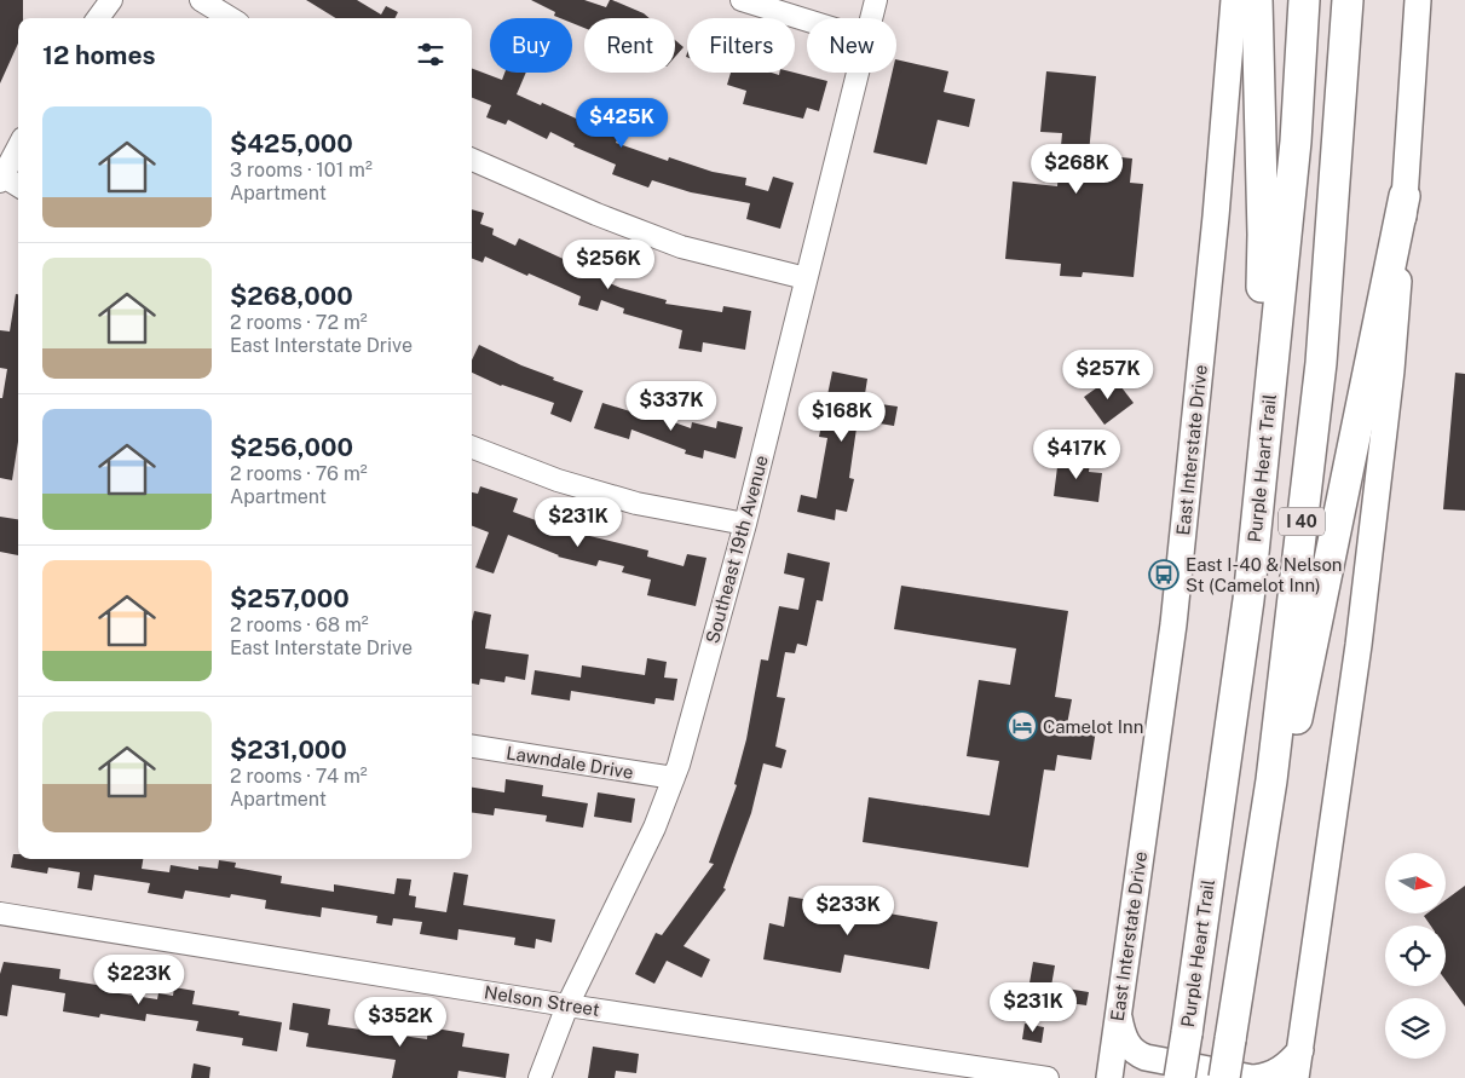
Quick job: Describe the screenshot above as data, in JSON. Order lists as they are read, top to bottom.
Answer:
{
  "streets": {
    "highway": ["Purple Heart Trail", "I 40"],
    "main road": ["East Interstate Drive"],
    "street": ["Southeast 19th Avenue", "Lawndale Drive", "Nelson Street"]
  },
  "crossings": [
    ["Southeast 19th Avenue", "Lawndale Drive"],
    ["Southeast 19th Avenue", "Nelson Street"]
  ],
  "places": {
    "bus stop": ["East I-40 & Nelson St (Camelot Inn)"],
    "hotel": ["Camelot Inn"]
  },
  "north": "right",
  "page": {
    "chip": [
      "Buy",
      "Rent",
      "Filters",
      "New"
    ],
    "heading": "12 homes",
    "list": [
      {
        "name": "$425,000",
        "note": "3 rooms · 101 m² · Apartment"
      },
      {
        "name": "$268,000",
        "note": "2 rooms · 72 m² · East Interstate Drive"
      },
      {
        "name": "$256,000",
        "note": "2 rooms · 76 m² · Apartment"
      },
      {
        "name": "$257,000",
        "note": "2 rooms · 68 m² · East Interstate Drive"
      },
      {
        "name": "$231,000",
        "note": "2 rooms · 74 m² · Apartment"
      }
    ],
    "price": [
      "$425K",
      "$268K",
      "$256K",
      "$257K",
      "$337K",
      "$168K",
      "$417K",
      "$231K",
      "$233K",
      "$223K",
      "$231K",
      "$352K"
    ]
  }
}
